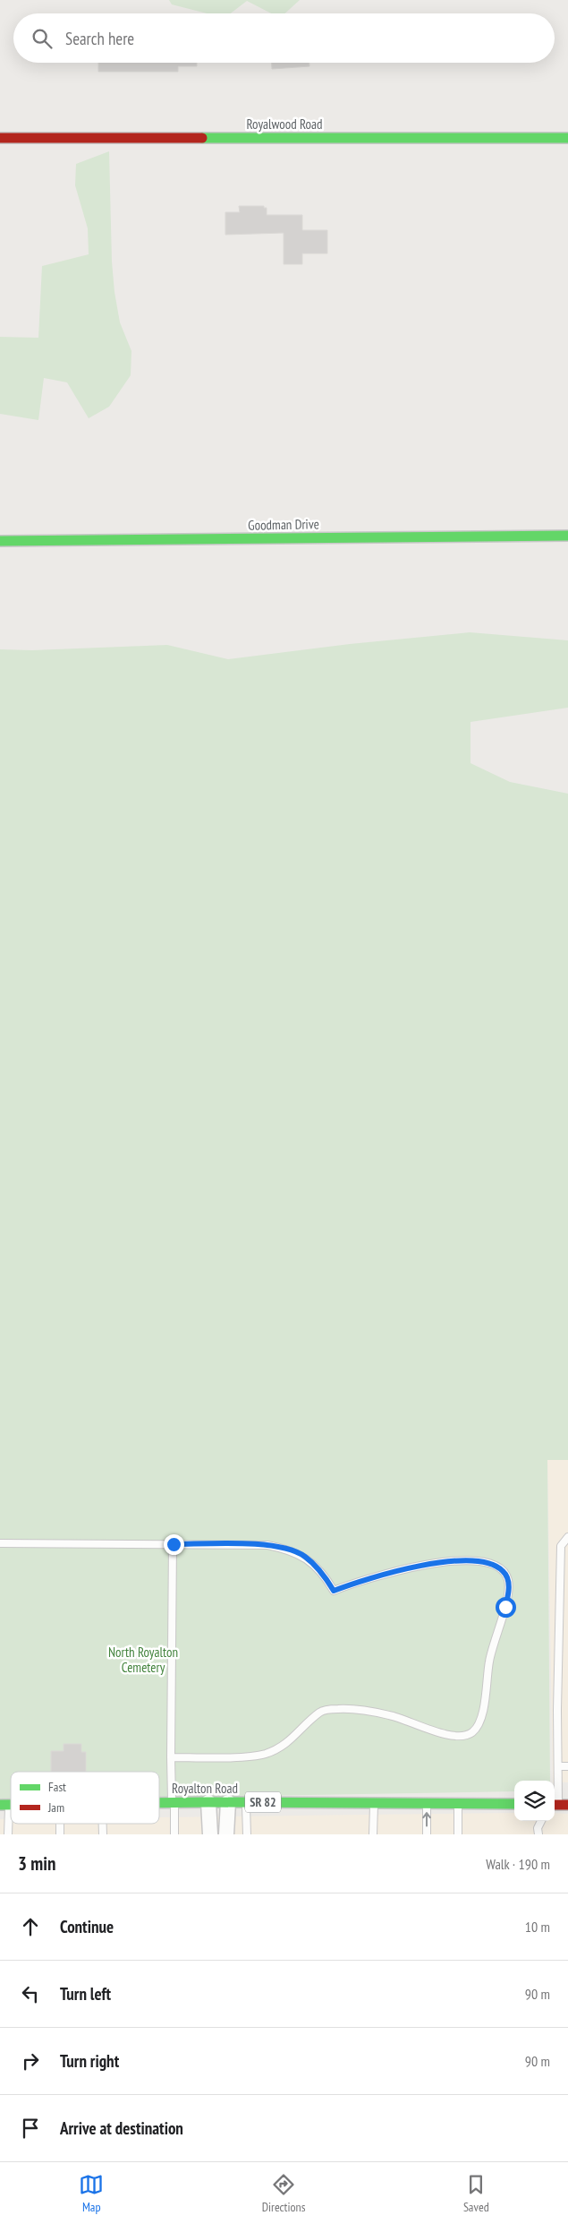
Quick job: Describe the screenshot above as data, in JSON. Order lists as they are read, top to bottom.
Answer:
{
  "streets": {
    "street": [
      "Royalwood Road",
      "Goodman Drive",
      "Royalton Road",
      "SR 82"
    ]
  },
  "parks": ["North Royalton Cemetery"],
  "legend": ["Fast", "Jam"],
  "page": {
    "search": "Search here",
    "heading": ["3 min", "Walk · 190 m"],
    "list": [
      ["Continue", "10 m"],
      ["Turn left", "90 m"],
      ["Turn right", "90 m"],
      "Arrive at destination"
    ],
    "nav": ["Map", "Directions", "Saved"]
  }
}
